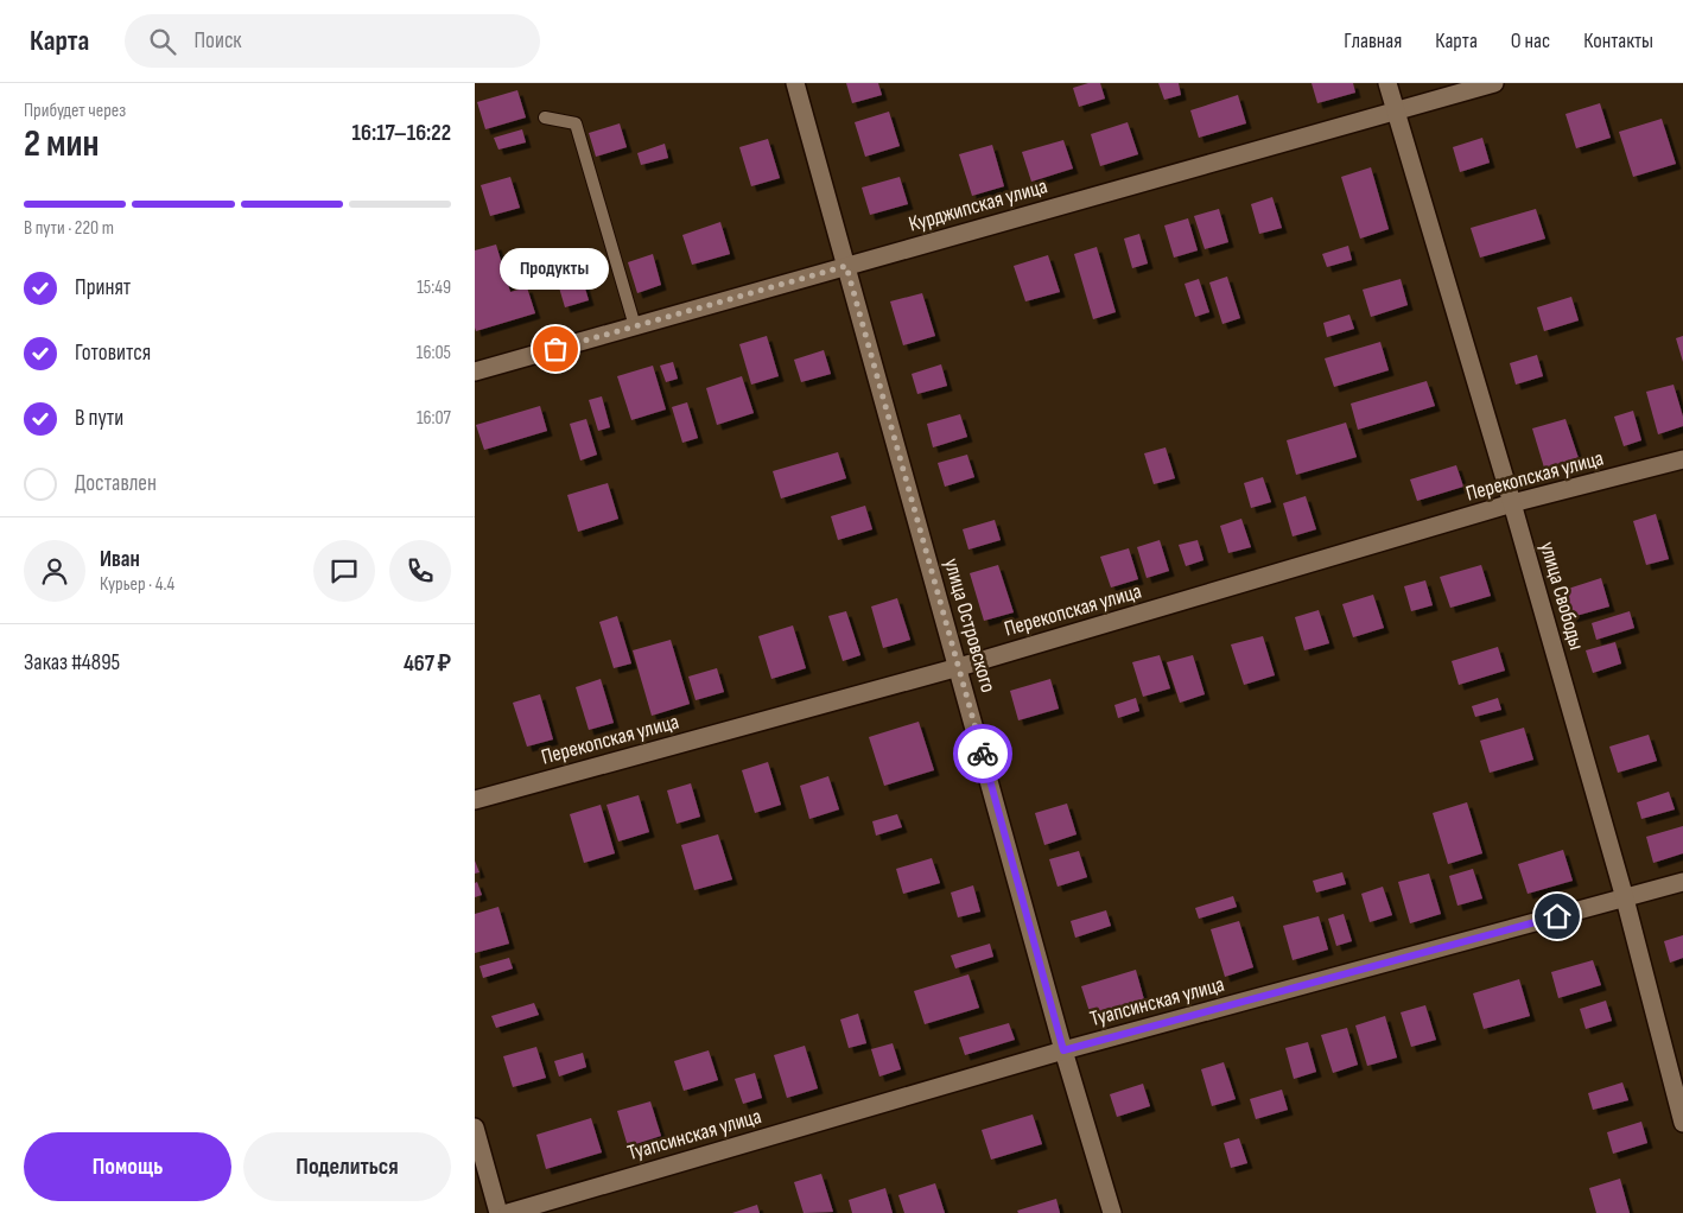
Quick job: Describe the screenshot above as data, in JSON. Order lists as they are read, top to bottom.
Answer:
{
  "streets": {
    "street": [
      "Курджипская улица",
      "Перекопская улица",
      "улица Свободы",
      "улица Островского",
      "Туапсинская улица"
    ]
  },
  "crossings": [
    ["Курджипская улица", "улица Свободы"],
    ["Курджипская улица", "улица Островского"],
    ["Перекопская улица", "улица Свободы"],
    ["Перекопская улица", "улица Островского"],
    ["улица Свободы", "Туапсинская улица"],
    ["улица Островского", "Туапсинская улица"]
  ],
  "places": ["Продукты"],
  "page": {
    "header": "Карта",
    "search": "Поиск",
    "nav": [
      "Главная",
      "Карта",
      "О нас",
      "Контакты"
    ],
    "heading": ["2 мин", "Прибудет через", "16:17–16:22"],
    "panel": [
      "Иван",
      "Курьер · 4.4",
      "Заказ #4895",
      "467 ₽"
    ],
    "bar": "В пути · 220 m",
    "bubble": "Продукты",
    "list": [
      ["Принят", "15:49"],
      ["Готовится", "16:05"],
      ["В пути", "16:07"],
      "Доставлен"
    ],
    "buttons": ["Помощь", "Поделиться"]
  }
}
